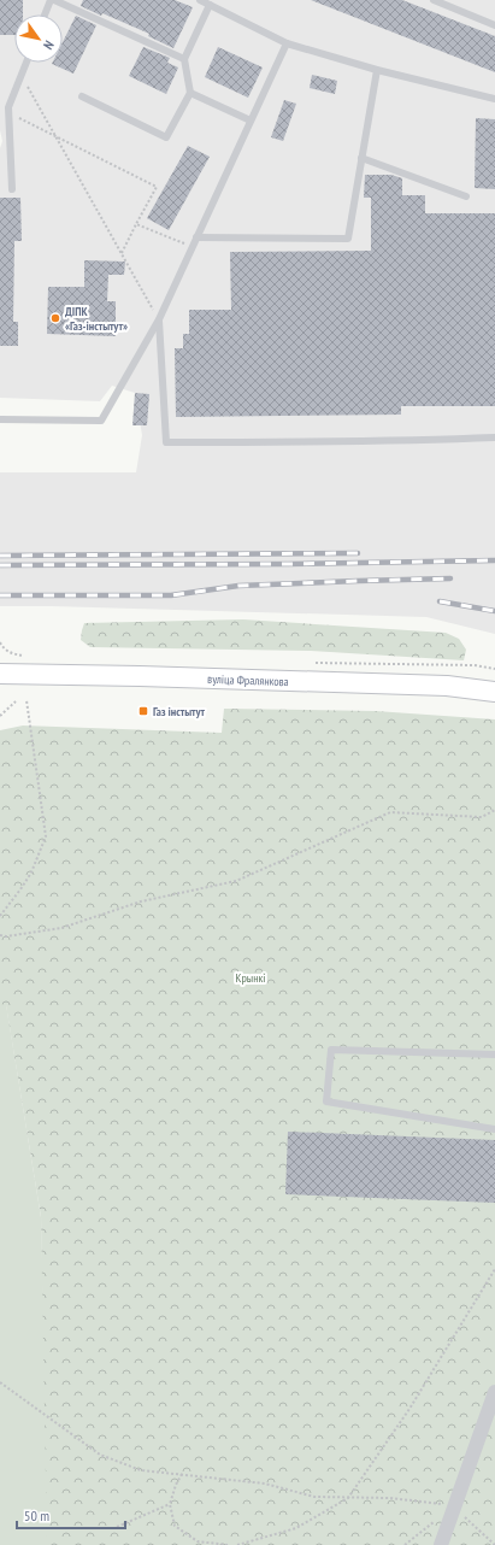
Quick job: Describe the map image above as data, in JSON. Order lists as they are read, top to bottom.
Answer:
{
  "streets": {
    "main road": ["вуліца Фралянкова"]
  },
  "parks": ["Крынкі"],
  "places": {
    "other": ["ДІПК «Газ-інстытут»"],
    "transit": ["Газ інстытут"]
  },
  "scale_bar": "50 m",
  "north": "bottom right"
}
